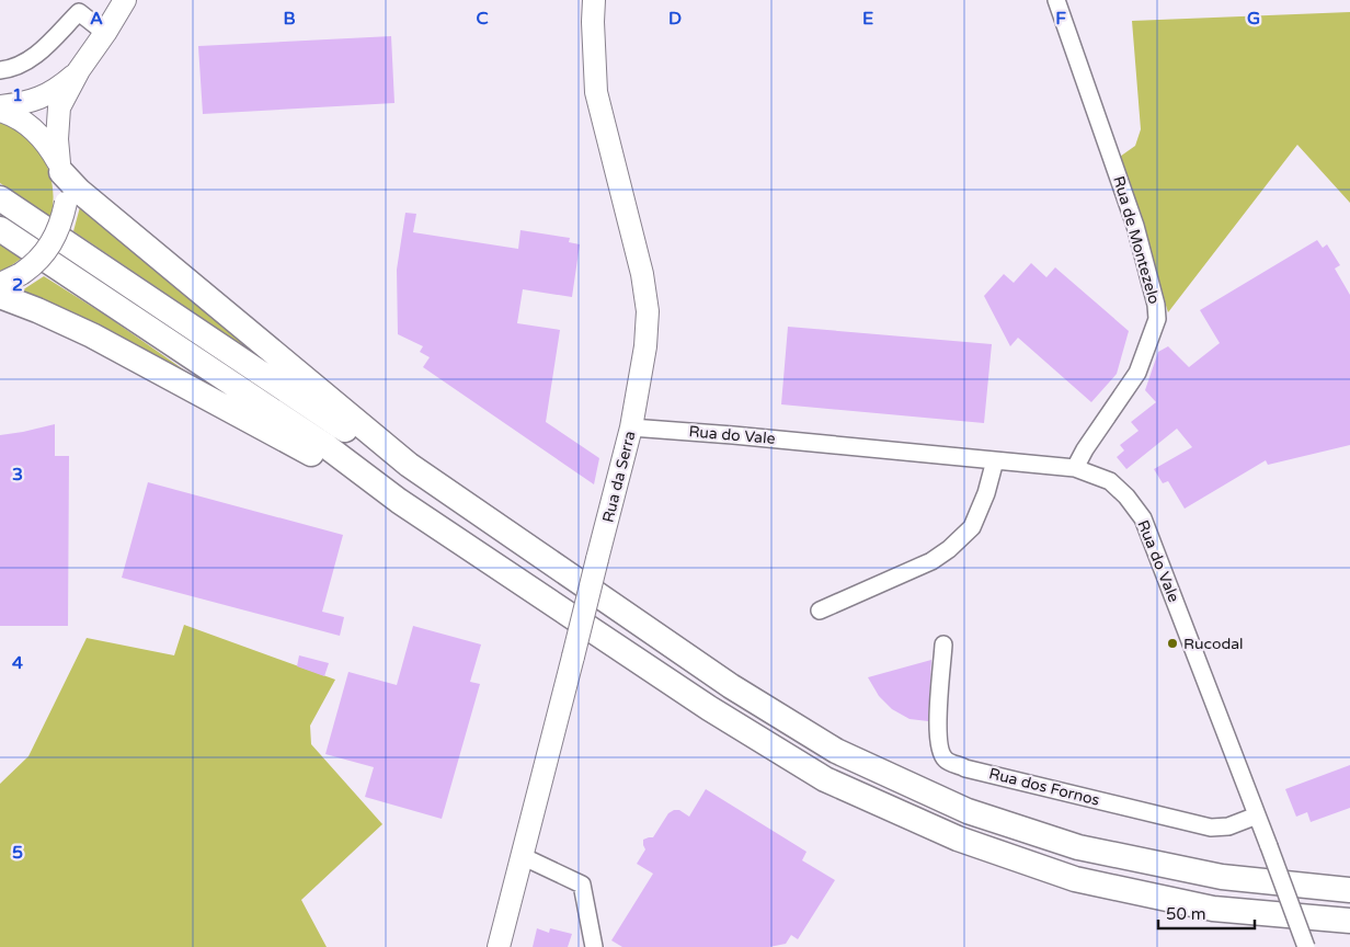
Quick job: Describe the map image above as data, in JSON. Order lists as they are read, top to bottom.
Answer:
{
  "streets": {
    "main road": ["Rua da Serra"],
    "street": ["Rua de Montezelo", "Rua do Vale", "Rua dos Fornos"]
  },
  "crossings": [
    ["Rua de Montezelo", "Rua do Vale"],
    ["Rua do Vale", "Rua da Serra"],
    ["Rua do Vale", "Rua dos Fornos"]
  ],
  "places": ["Rucodal"],
  "scale_bar": "50 m",
  "grid": {
    "columns": [
      "A",
      "B",
      "C",
      "D",
      "E",
      "F",
      "G"
    ],
    "rows": [
      "1",
      "2",
      "3",
      "4",
      "5"
    ]
  }
}
